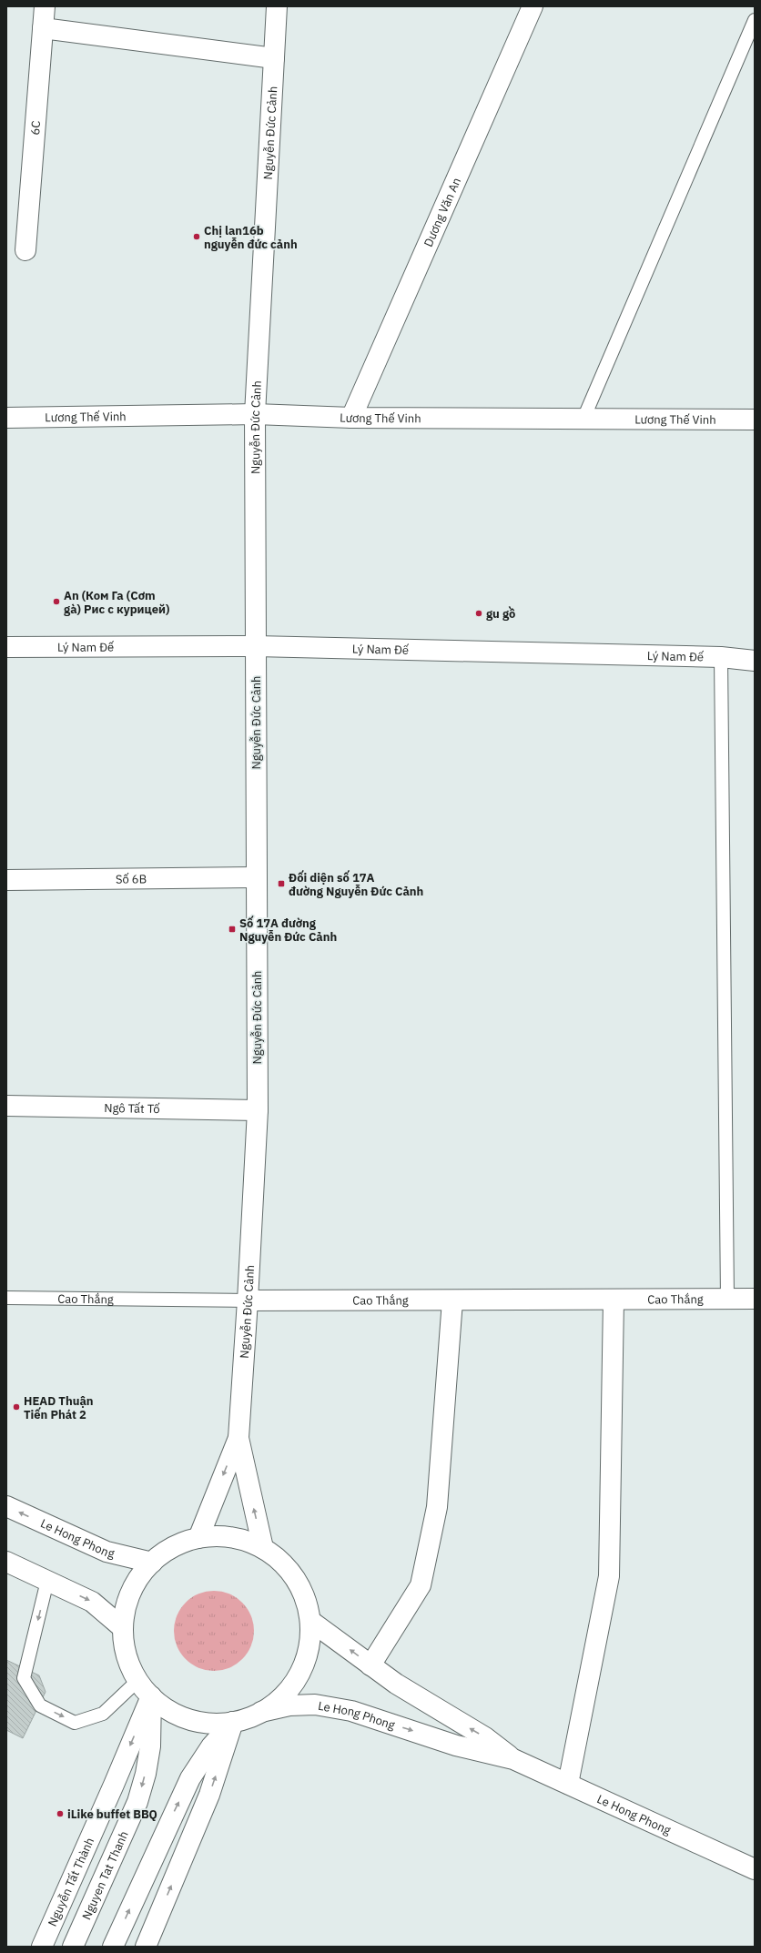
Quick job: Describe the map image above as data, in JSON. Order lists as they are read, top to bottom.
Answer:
{
  "streets": {
    "street": [
      "6C",
      "Nguyễn Đức Cảnh",
      "Dương Văn An",
      "Lương Thế Vinh",
      "Lý Nam Đế",
      "Số 6B",
      "Ngô Tất Tố",
      "Cao Thắng",
      "Le Hong Phong",
      "Nguyen Tat Thanh",
      "Nguyễn Tất Thành"
    ]
  },
  "crossings": [
    ["Nguyễn Đức Cảnh", "Lương Thế Vinh"],
    ["Nguyễn Đức Cảnh", "Lý Nam Đế"],
    ["Nguyễn Đức Cảnh", "Số 6B"],
    ["Nguyễn Đức Cảnh", "Ngô Tất Tố"],
    ["Nguyễn Đức Cảnh", "Cao Thắng"],
    ["Dương Văn An", "Lương Thế Vinh"],
    ["Nguyen Tat Thanh", "Nguyễn Tất Thành"]
  ],
  "places": {
    "other": [
      "Chị lan16b nguyễn đức cảnh",
      "An (Ком Га (Cơm gà) Рис с курицей)",
      "gu gồ",
      "HEAD Thuận Tiến Phát 2",
      "iLike buffet BBQ"
    ],
    "transit": ["Đối diện số 17A đường Nguyễn Đức Cảnh", "Số 17A đường Nguyễn Đức Cảnh"]
  }
}
